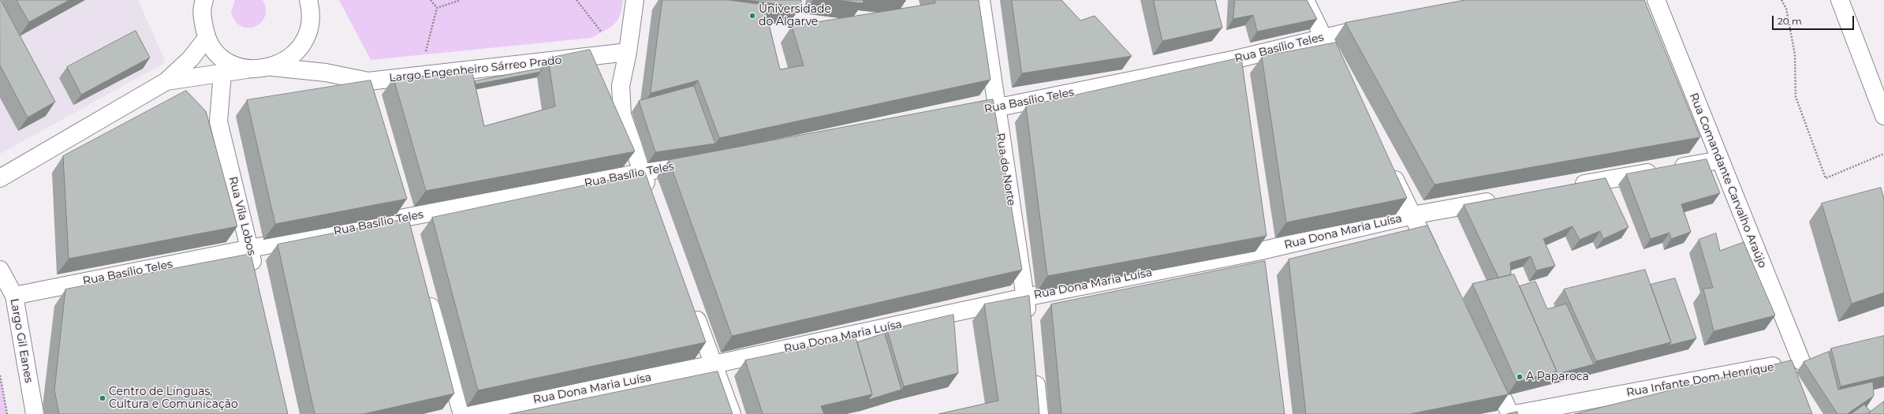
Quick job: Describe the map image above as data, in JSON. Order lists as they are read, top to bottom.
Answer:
{
  "streets": {
    "street": [
      "Rua Basílio Teles",
      "Largo Engenheiro Sárreo Prado",
      "Rua do Norte",
      "Rua Comandante Carvalho Araújo",
      "Rua Vila Lobos",
      "Rua Dona Maria Luísa",
      "Largo Gil Eanes",
      "Rua Infante Dom Henrique"
    ]
  },
  "crossings": [
    ["Rua Basílio Teles", "Rua do Norte"],
    ["Rua Basílio Teles", "Rua Vila Lobos"],
    ["Rua Basílio Teles", "Largo Gil Eanes"],
    ["Rua do Norte", "Rua Dona Maria Luísa"],
    ["Rua Comandante Carvalho Araújo", "Rua Infante Dom Henrique"]
  ],
  "places": ["Universidade do Algarve", "A Paparoca", "Centro de Línguas, Cultura e Comunicação"],
  "scale_bar": "20 m"
}
